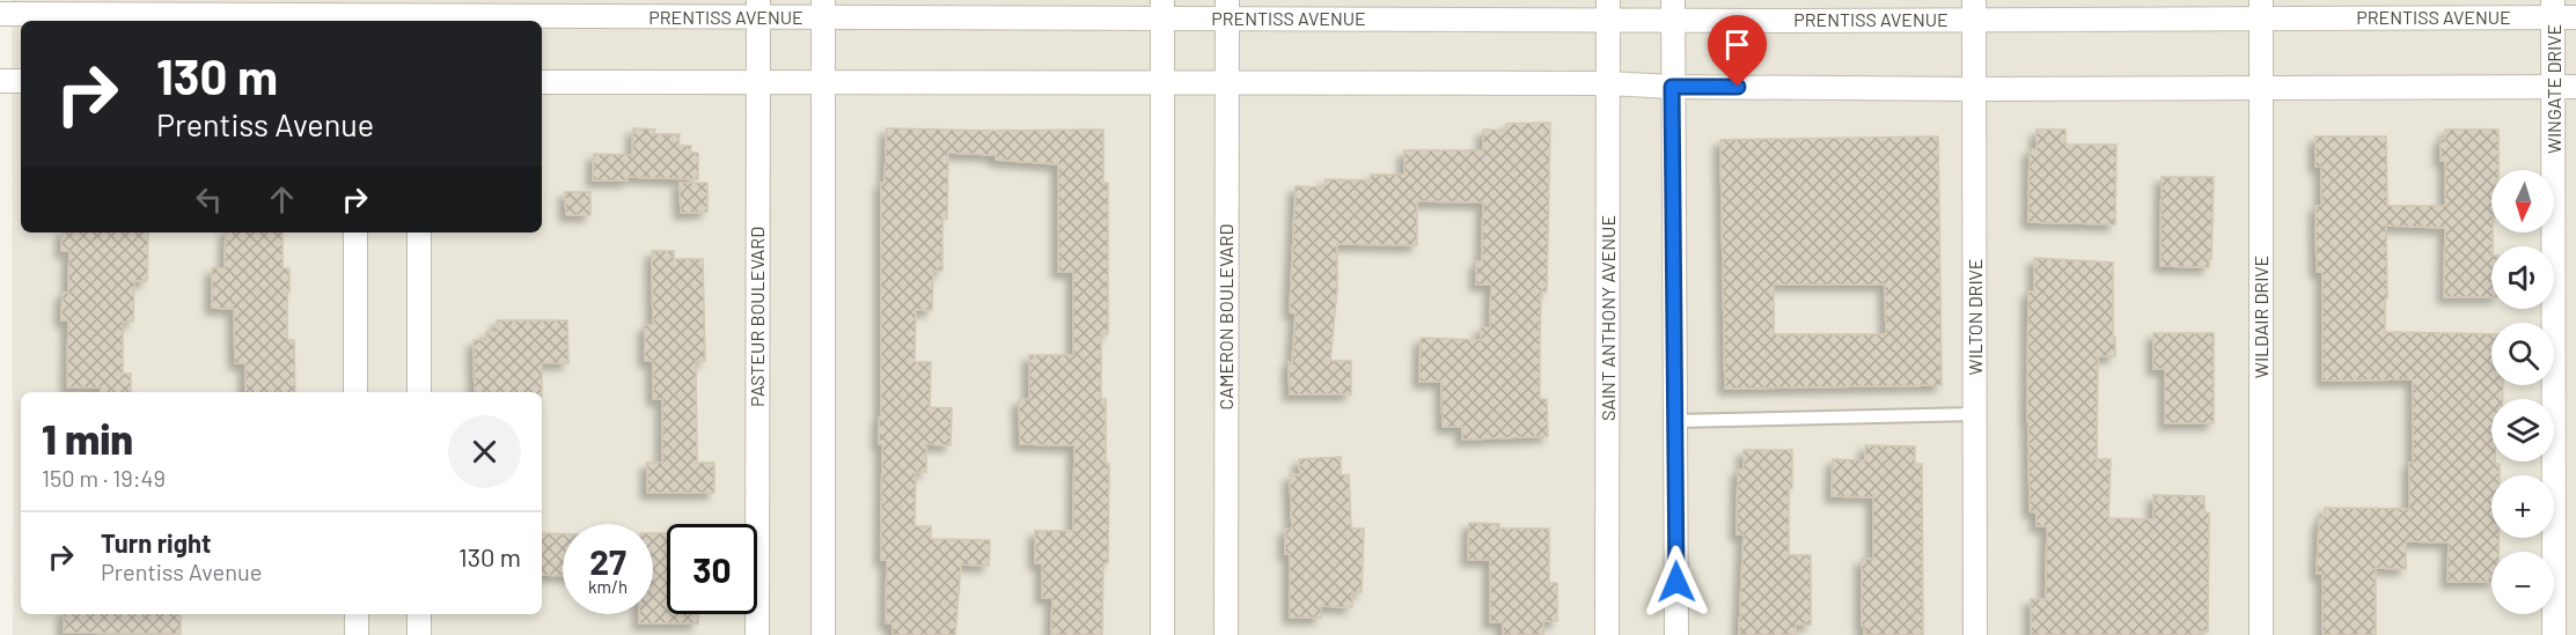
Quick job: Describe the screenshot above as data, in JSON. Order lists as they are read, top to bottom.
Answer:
{
  "streets": {
    "street": [
      "PRENTISS AVENUE",
      "WINGATE DRIVE",
      "PASTEUR BOULEVARD",
      "CAMERON BOULEVARD",
      "WILTON DRIVE",
      "WILDAIR DRIVE",
      "SAINT ANTHONY AVENUE"
    ]
  },
  "crossings": [
    ["PRENTISS AVENUE", "WINGATE DRIVE"],
    ["PRENTISS AVENUE", "PASTEUR BOULEVARD"],
    ["PRENTISS AVENUE", "CAMERON BOULEVARD"],
    ["PRENTISS AVENUE", "WILTON DRIVE"],
    ["PRENTISS AVENUE", "WILDAIR DRIVE"],
    ["PRENTISS AVENUE", "SAINT ANTHONY AVENUE"]
  ],
  "north": "bottom",
  "page": {
    "turn": ["130 m", "Prentiss Avenue"],
    "map_buttons": ["+", "−"],
    "heading": ["1 min", "150 m · 19:49"],
    "list": [
      {
        "name": "Turn right",
        "note": "Prentiss Avenue",
        "value": "130 m"
      }
    ],
    "speed": "27 km/h",
    "limit": "30"
  }
}
